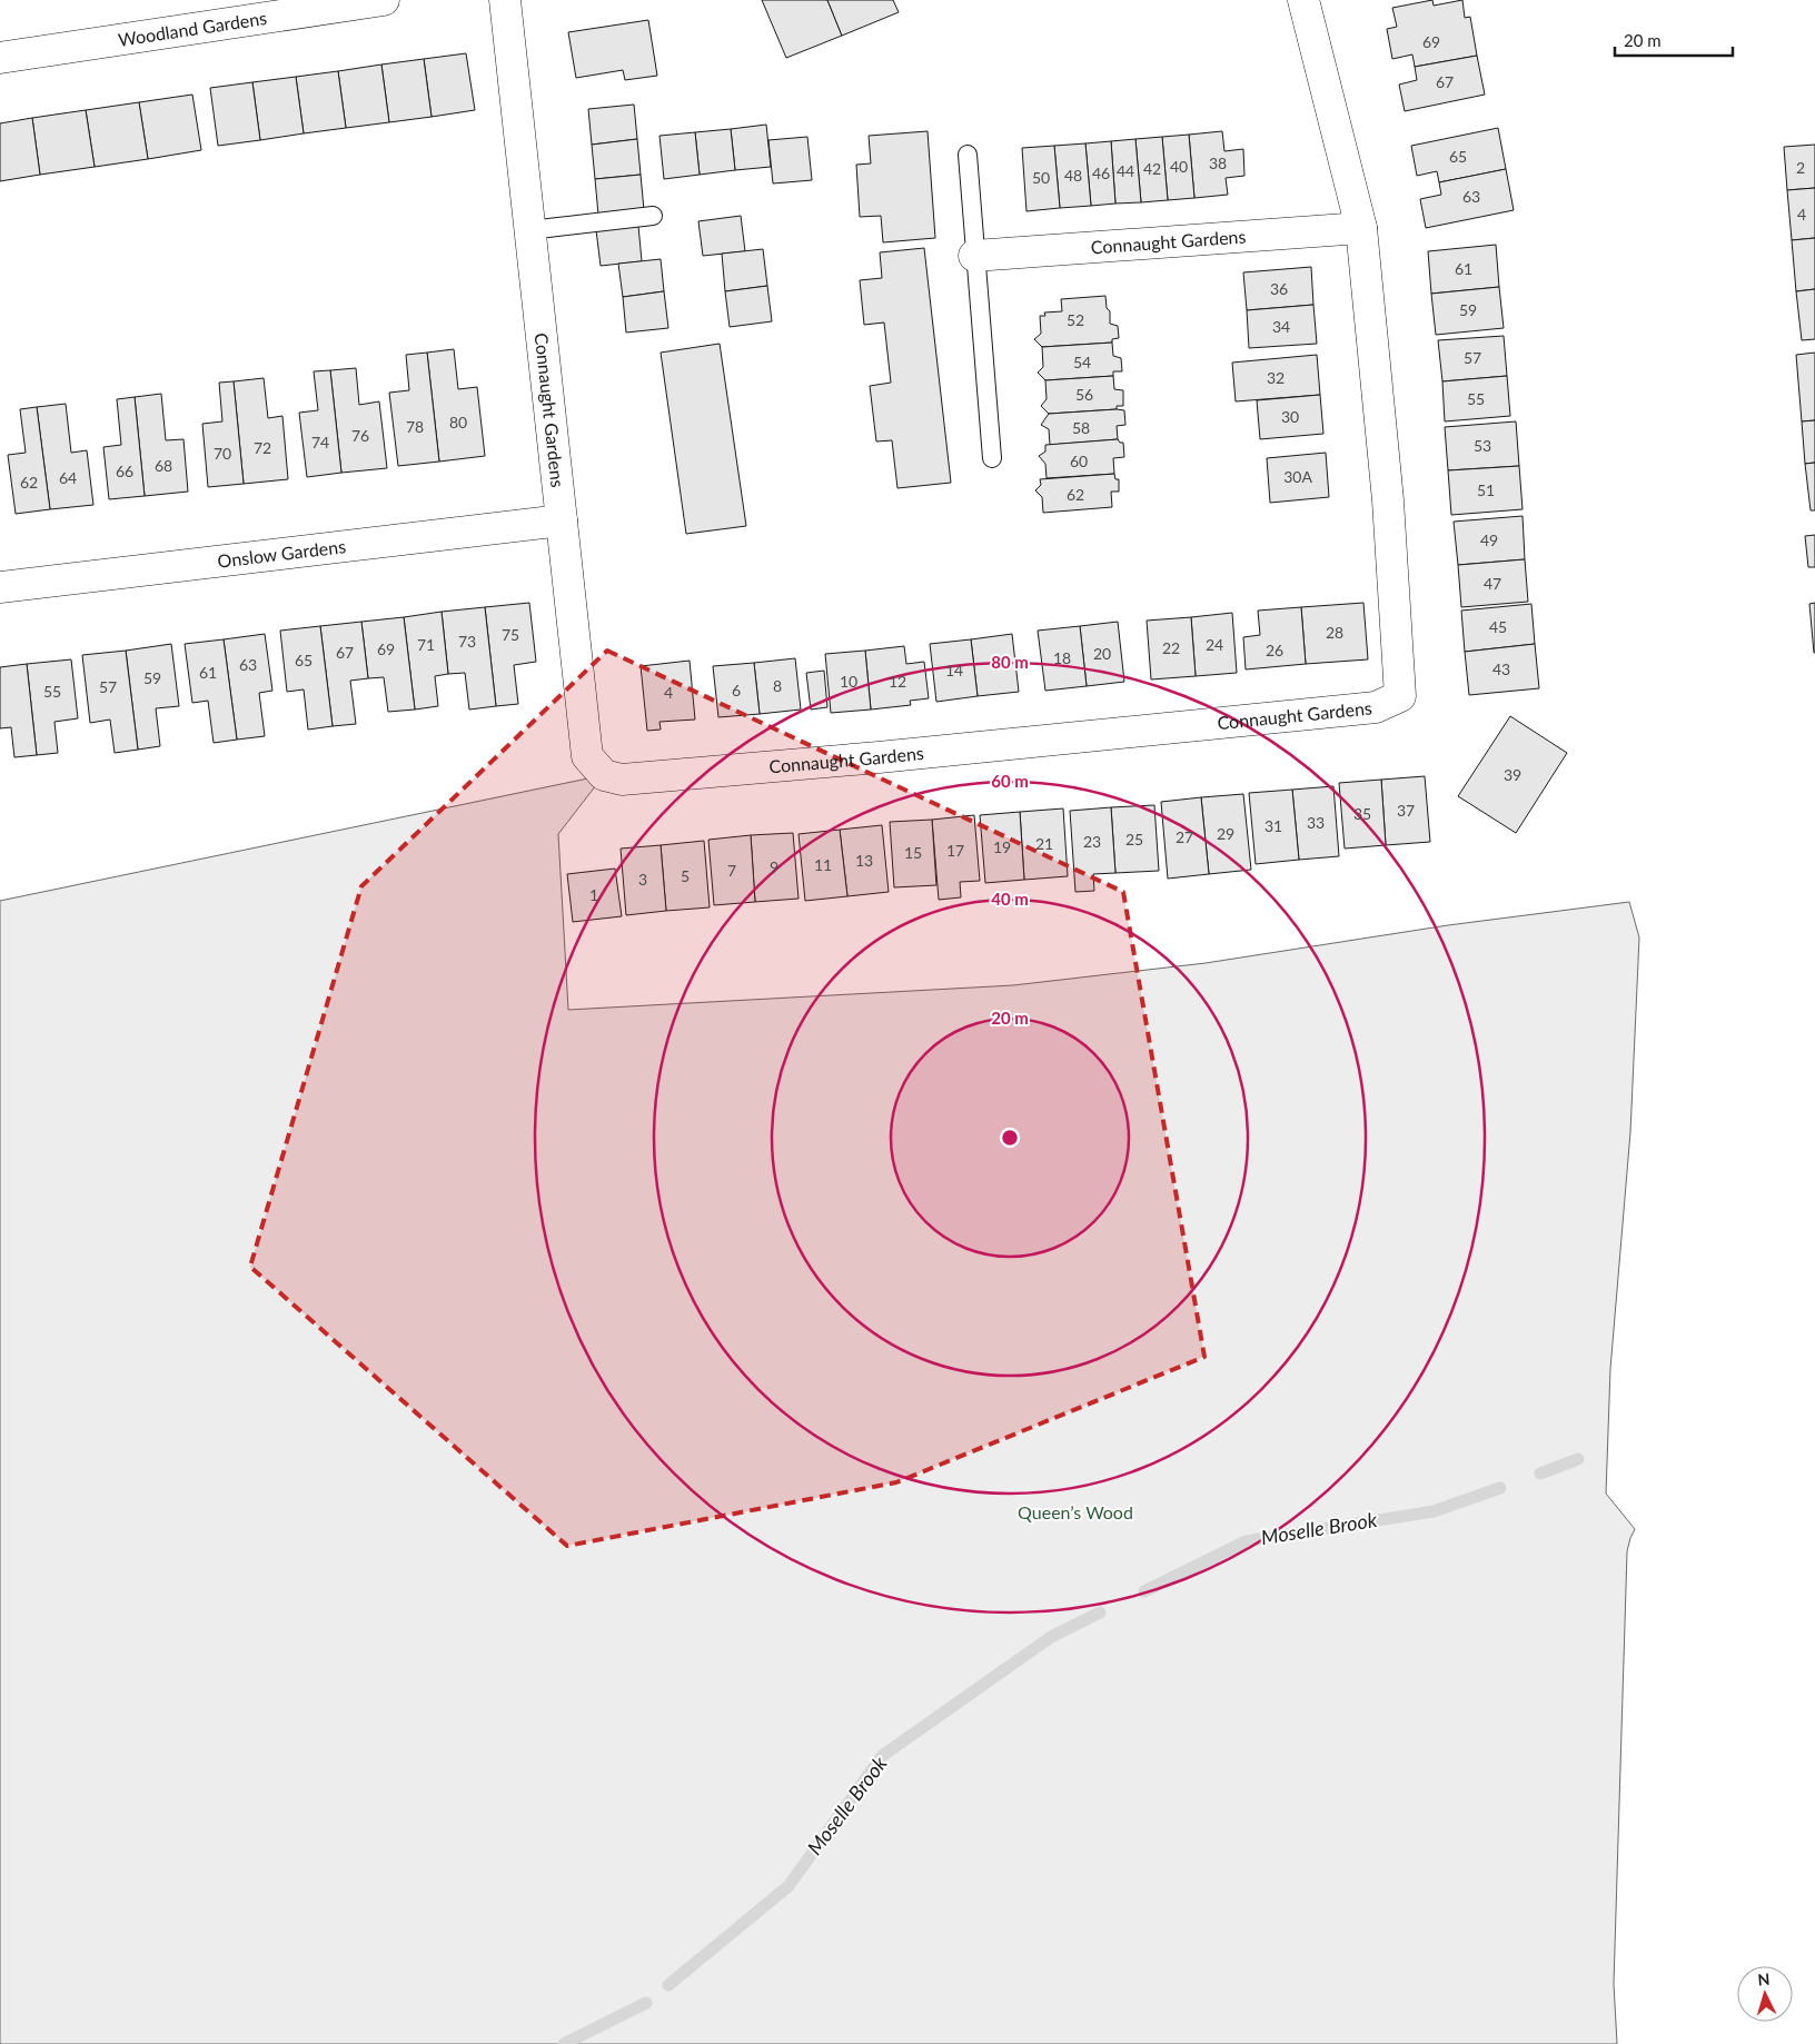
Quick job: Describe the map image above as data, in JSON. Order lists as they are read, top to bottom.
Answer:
{
  "streets": {
    "street": ["Woodland Gardens", "Connaught Gardens", "Onslow Gardens"]
  },
  "crossings": [
    ["Connaught Gardens", "Onslow Gardens"]
  ],
  "water": ["Moselle Brook"],
  "parks": ["Queen’s Wood"],
  "house_numbers": [
    "69",
    "67",
    "65",
    "38",
    "40",
    "2",
    "42",
    "44",
    "46",
    "48",
    "50",
    "63",
    "4",
    "61",
    "36",
    "59",
    "52",
    "34",
    "57",
    "54",
    "32",
    "56",
    "55",
    "30",
    "80",
    "78",
    "58",
    "76",
    "74",
    "53",
    "72",
    "70",
    "60",
    "68",
    "66",
    "30A",
    "64",
    "62",
    "51",
    "62",
    "49",
    "47",
    "45",
    "28",
    "75",
    "73",
    "71",
    "24",
    "22",
    "69",
    "26",
    "67",
    "20",
    "18",
    "65",
    "63",
    "43",
    "14",
    "61",
    "59",
    "10",
    "12",
    "8",
    "57",
    "6",
    "55",
    "4",
    "39",
    "37",
    "35",
    "33",
    "31",
    "29",
    "27",
    "25",
    "23",
    "21",
    "19",
    "17",
    "15",
    "13",
    "11",
    "9",
    "7",
    "5",
    "3",
    "1"
  ],
  "scale_bar": "20 m",
  "north": "top",
  "rings": [
    "80 m",
    "60 m",
    "40 m",
    "20 m"
  ]
}
